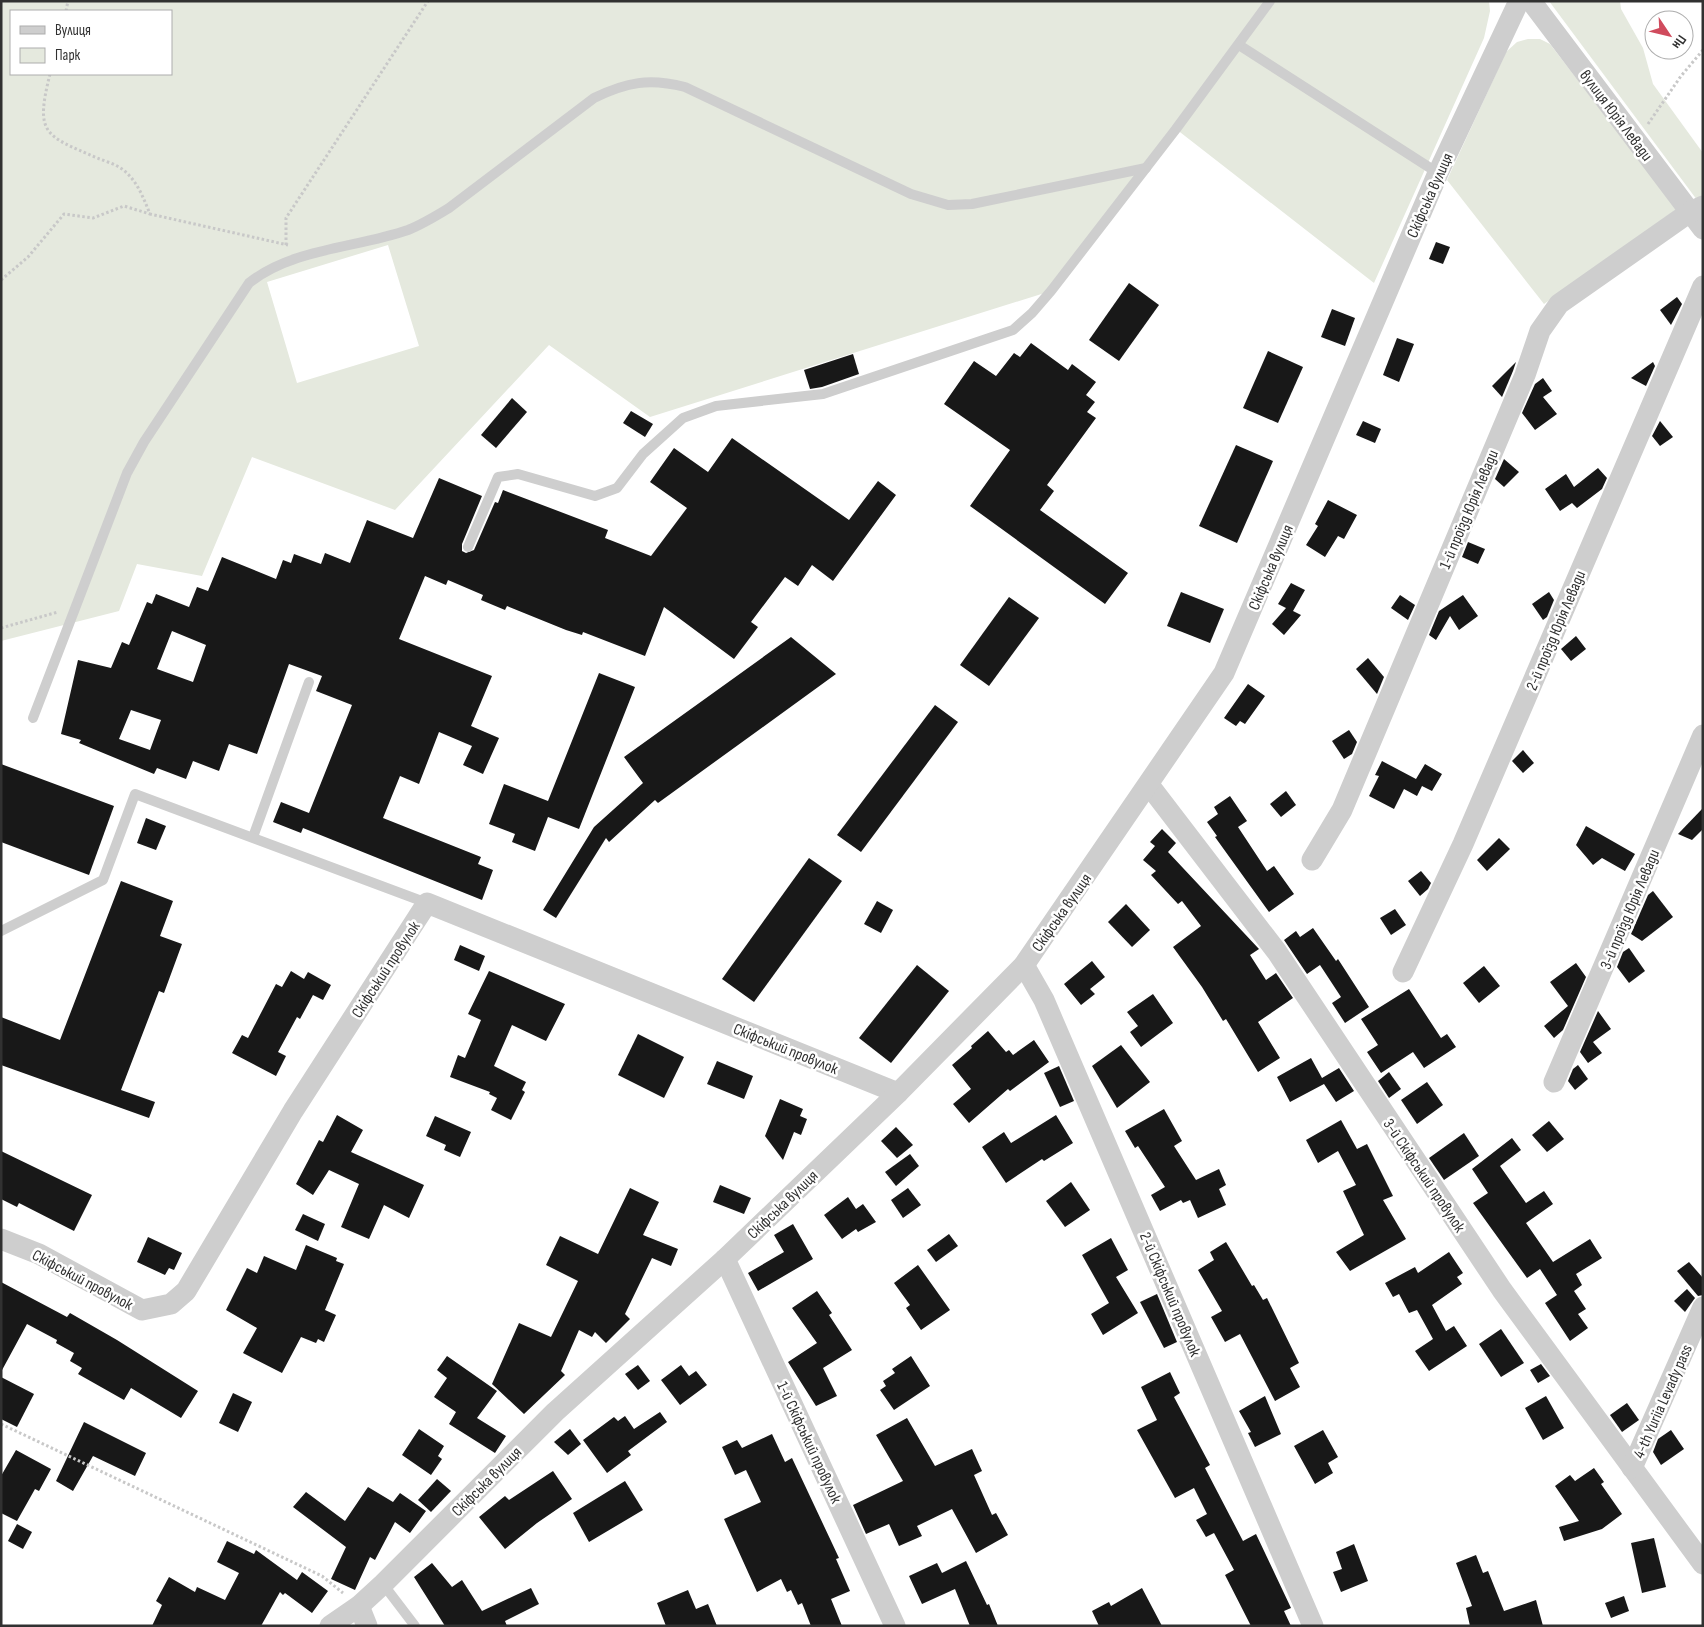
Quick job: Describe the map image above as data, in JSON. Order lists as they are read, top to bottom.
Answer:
{
  "streets": {
    "street": [
      "вулиця Юрія Левади",
      "Скіфська вулиця",
      "1-й проїзд Юрія Левади",
      "2-й проїзд Юрія Левади",
      "3-й проїзд Юрія Левади",
      "Скіфський провулок",
      "3-й Скіфський провулок",
      "2-й Скіфський провулок",
      "4-th Yuriia Levady pass",
      "1-й Скіфський провулок"
    ]
  },
  "crossings": [
    ["вулиця Юрія Левади", "1-й проїзд Юрія Левади"],
    ["Скіфська вулиця", "Скіфський провулок"],
    ["Скіфська вулиця", "3-й Скіфський провулок"],
    ["Скіфська вулиця", "2-й Скіфський провулок"],
    ["Скіфська вулиця", "1-й Скіфський провулок"],
    ["3-й Скіфський провулок", "4-th Yuriia Levady pass"]
  ],
  "legend": ["Вулиця", "Парк"],
  "north": "bottom right"
}
